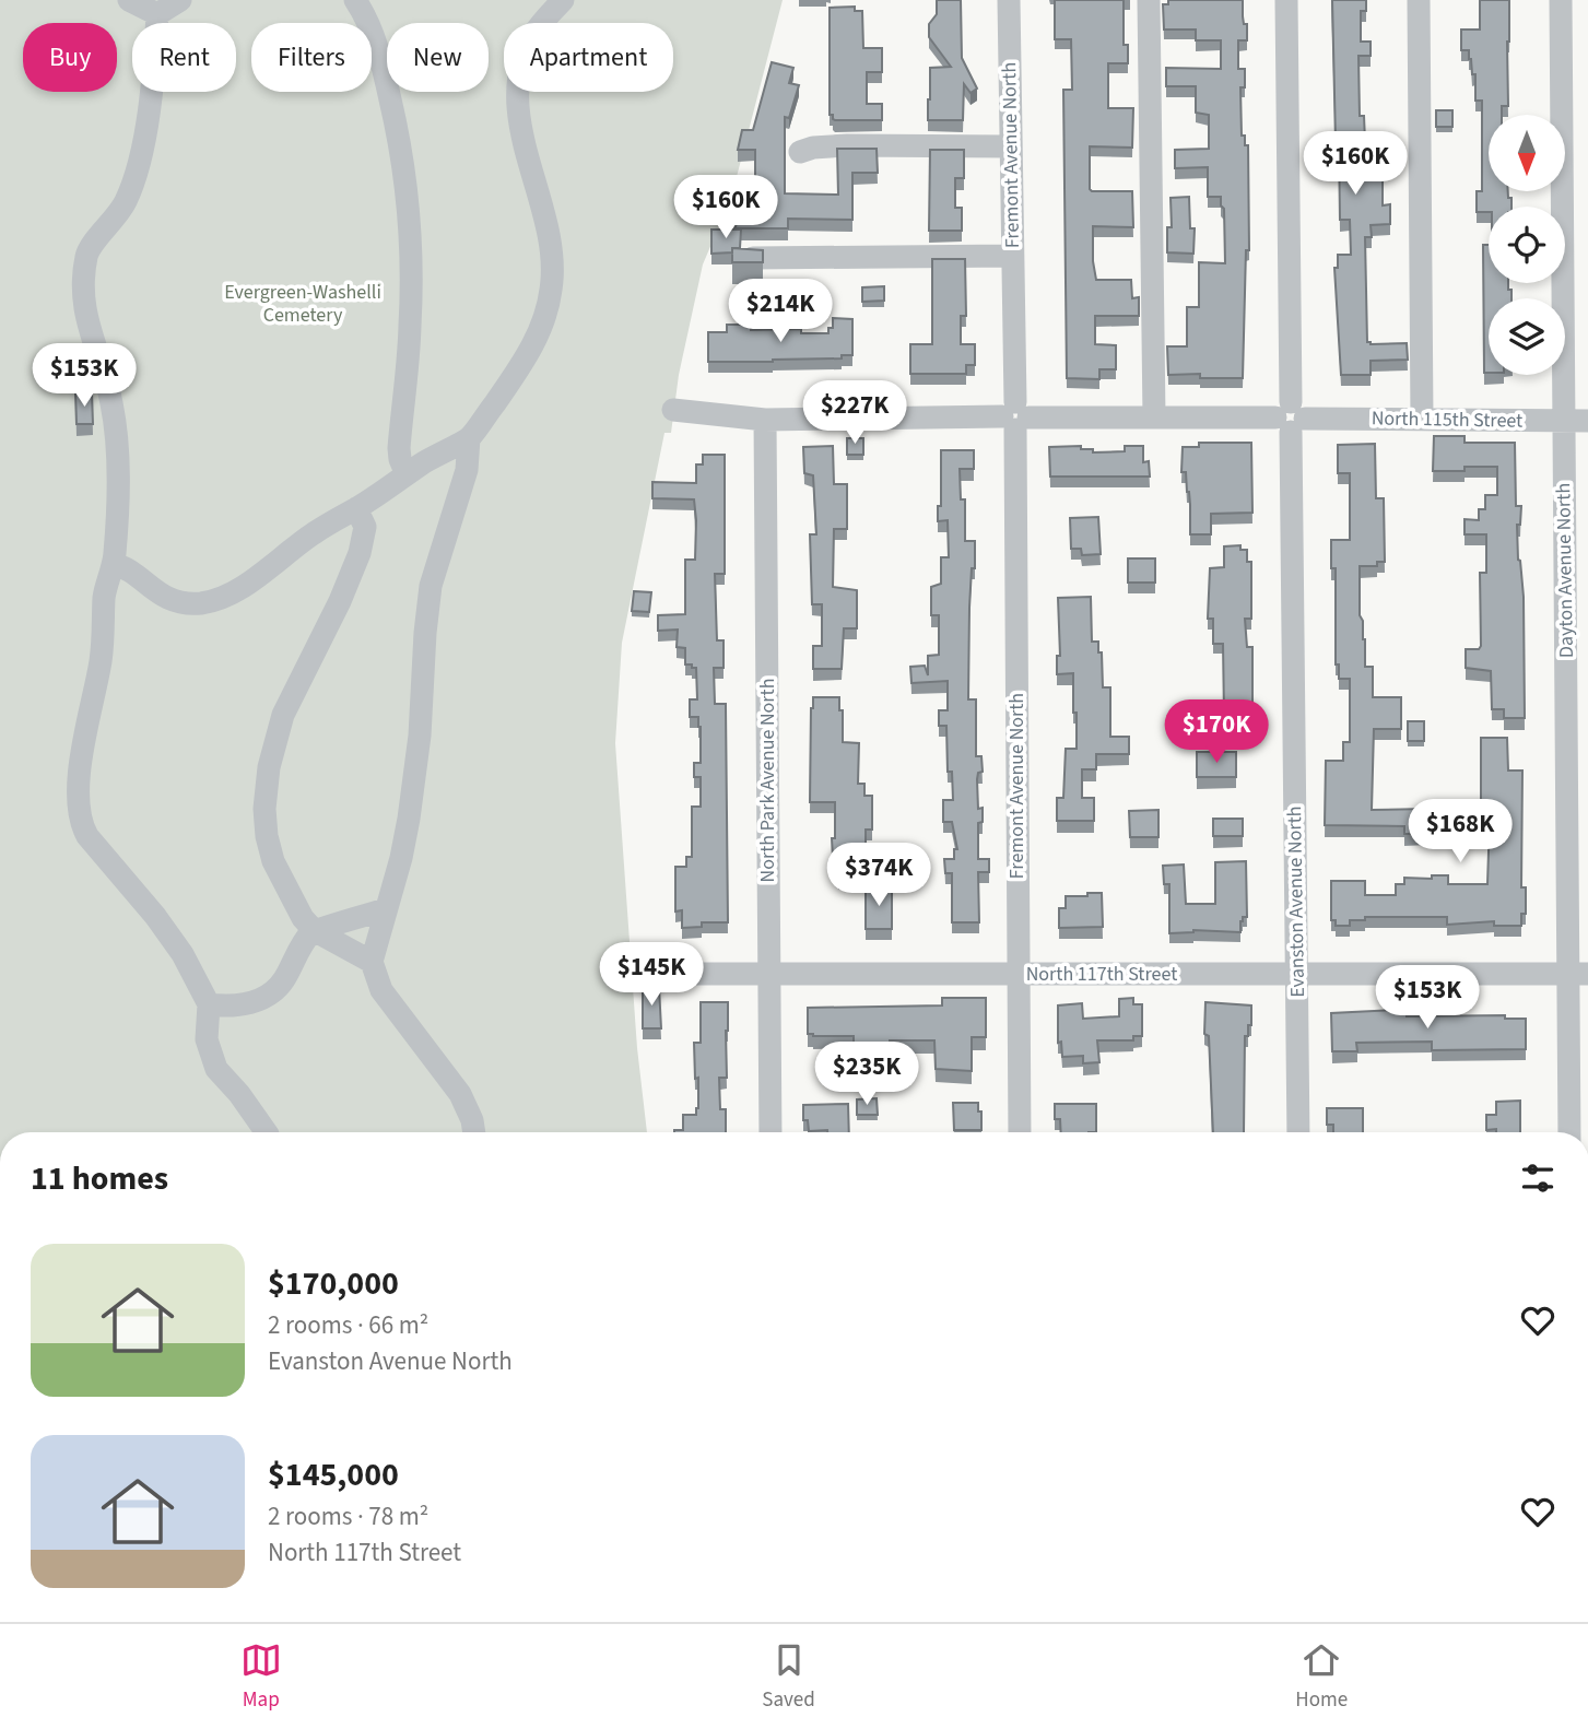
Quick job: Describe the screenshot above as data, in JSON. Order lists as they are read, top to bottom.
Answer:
{
  "streets": {
    "street": [
      "Fremont Avenue North",
      "North 115th Street",
      "Dayton Avenue North",
      "North Park Avenue North",
      "Evanston Avenue North",
      "North 117th Street"
    ]
  },
  "crossings": [
    ["Fremont Avenue North", "North 115th Street"],
    ["Fremont Avenue North", "North 117th Street"],
    ["North 115th Street", "Dayton Avenue North"],
    ["North 115th Street", "North Park Avenue North"],
    ["North 115th Street", "Evanston Avenue North"],
    ["Dayton Avenue North", "North 117th Street"],
    ["North Park Avenue North", "North 117th Street"],
    ["Evanston Avenue North", "North 117th Street"]
  ],
  "parks": ["Evergreen-Washelli Cemetery"],
  "north": "bottom",
  "page": {
    "chip": [
      "Buy",
      "Rent",
      "Filters",
      "New",
      "Apartment"
    ],
    "price": [
      "$160K",
      "$160K",
      "$214K",
      "$153K",
      "$227K",
      "$170K",
      "$168K",
      "$374K",
      "$145K",
      "$153K",
      "$235K"
    ],
    "heading": "11 homes",
    "list": [
      {
        "name": "$170,000",
        "note": "2 rooms · 66 m² · Evanston Avenue North"
      },
      {
        "name": "$145,000",
        "note": "2 rooms · 78 m² · North 117th Street"
      }
    ],
    "tabs": ["Map", "Saved", "Home"]
  }
}
